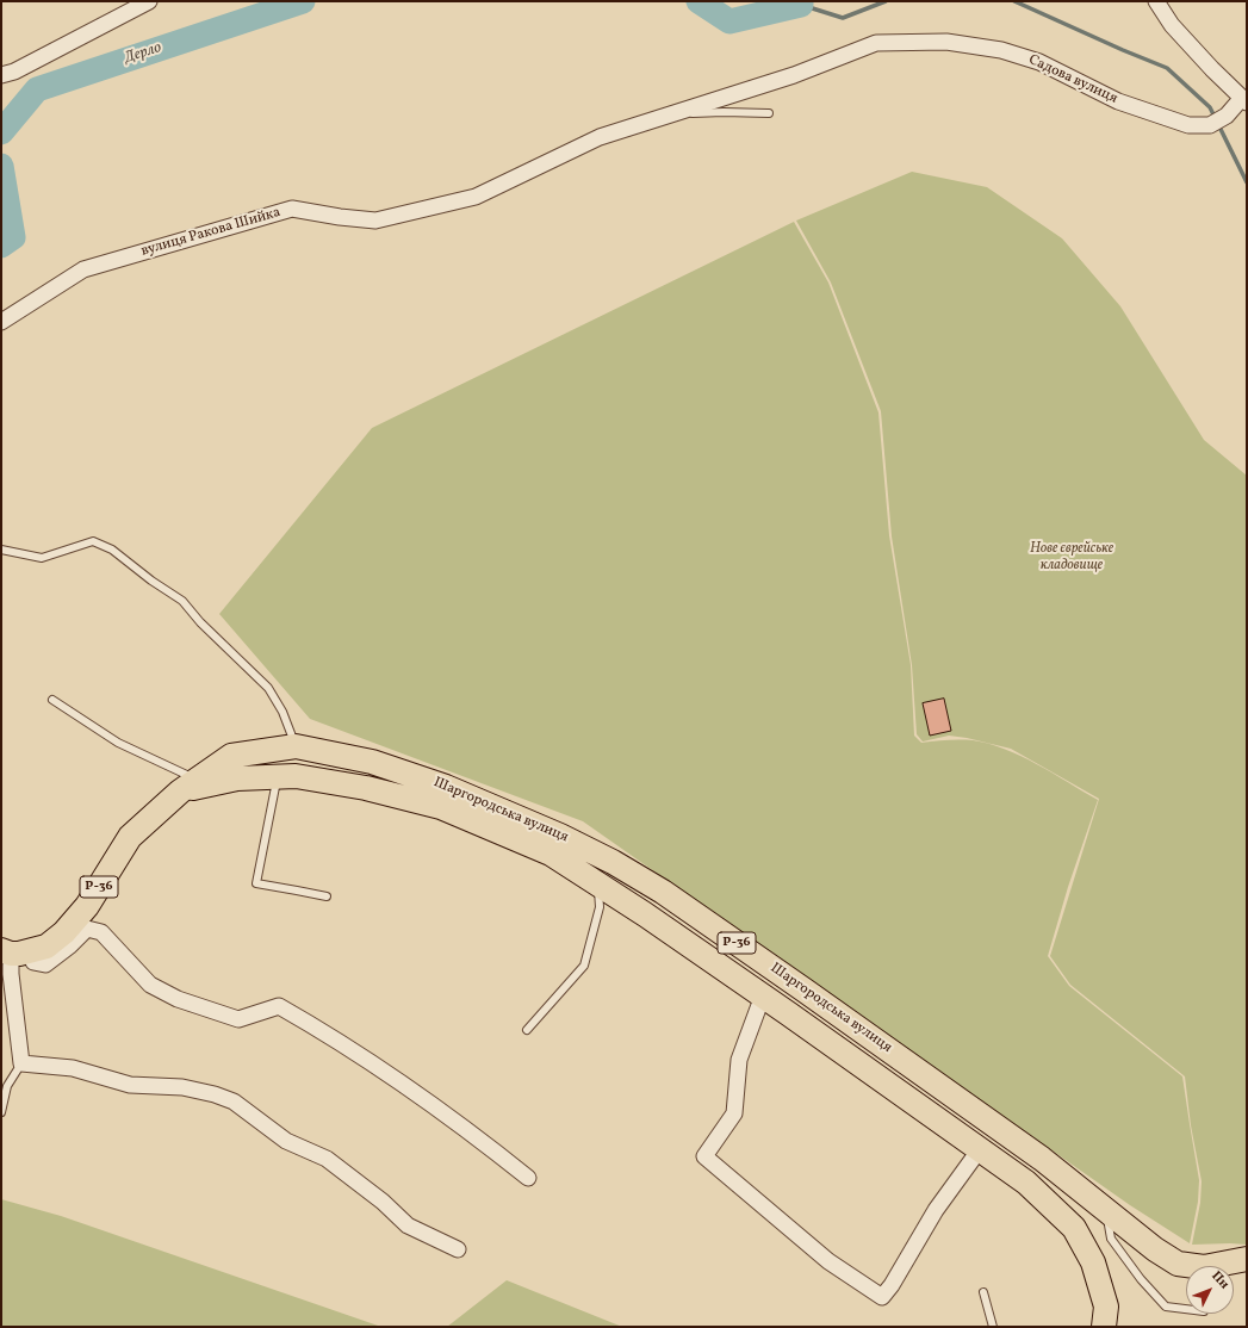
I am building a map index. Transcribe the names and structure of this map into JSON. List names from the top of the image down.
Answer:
{
  "streets": {
    "main road": ["Шаргородська вулиця", "Р-36"],
    "street": ["Садова вулиця", "вулиця Ракова Шийка"]
  },
  "crossings": [
    ["Садова вулиця", "вулиця Ракова Шийка"]
  ],
  "water": ["Дерло"],
  "parks": ["Нове єврейське кладовище"],
  "north": "top right"
}
